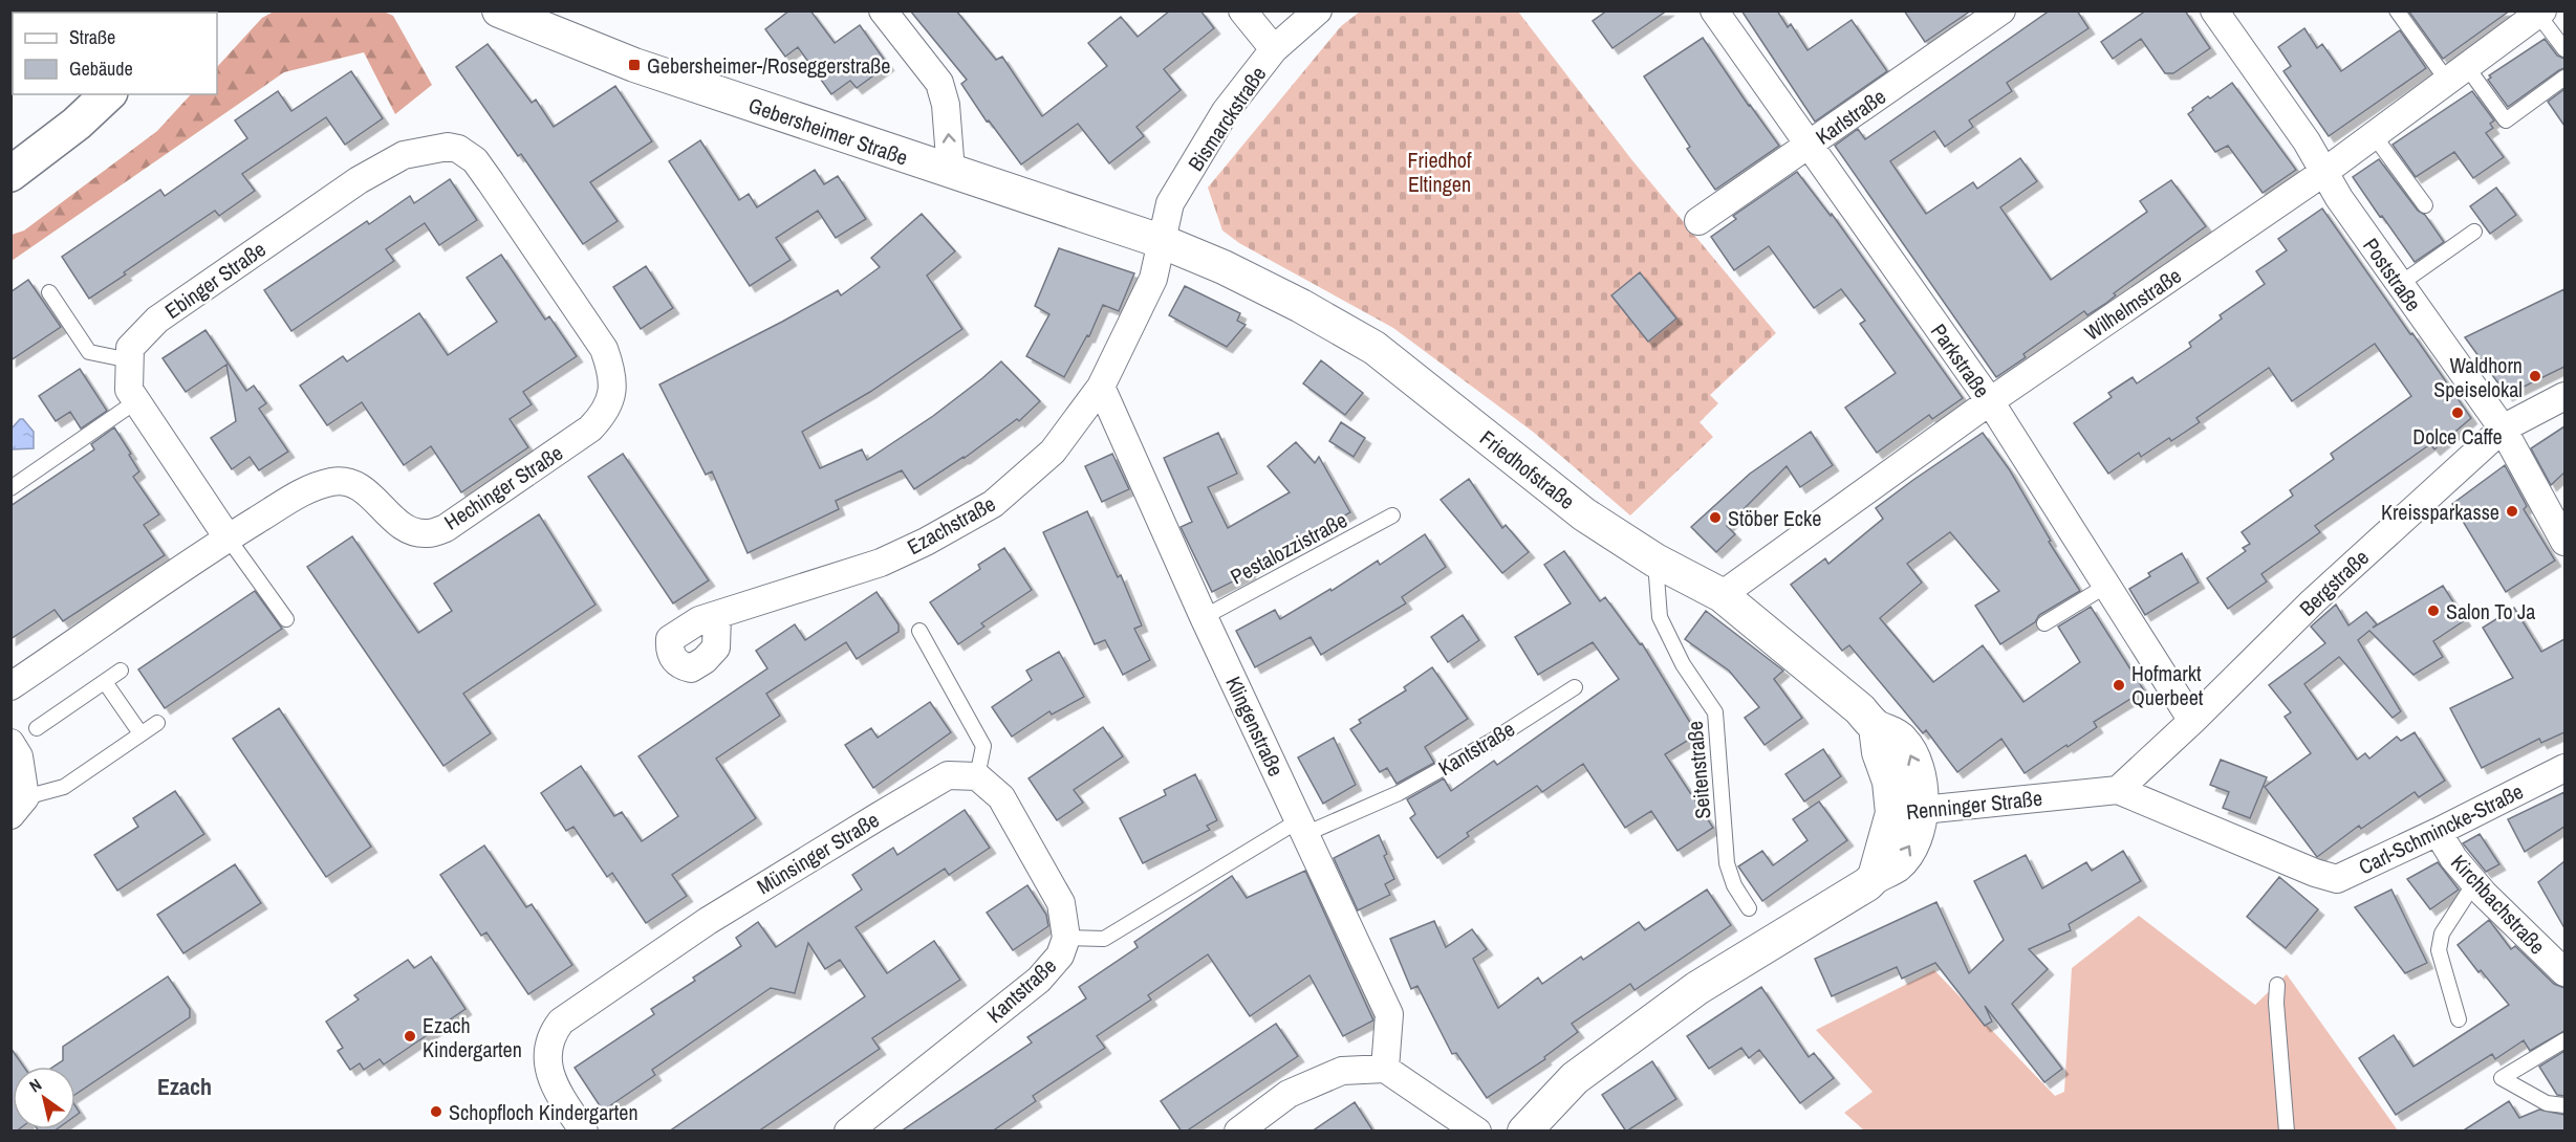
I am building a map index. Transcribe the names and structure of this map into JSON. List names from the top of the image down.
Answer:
{
  "streets": {
    "street": [
      "Karlstraße",
      "Bismarckstraße",
      "Gebersheimer Straße",
      "Poststraße",
      "Ebinger Straße",
      "Wilhelmstraße",
      "Parkstraße",
      "Friedhofstraße",
      "Hechinger Straße",
      "Ezachstraße",
      "Bergstraße",
      "Klingenstraße",
      "Kantstraße",
      "Renninger Straße",
      "Carl-Schmincke-Straße",
      "Münsinger Straße",
      "Kirchbachstraße"
    ],
    "lane": ["Pestalozzistraße", "Seitenstraße"]
  },
  "crossings": [
    ["Karlstraße", "Parkstraße"],
    ["Bismarckstraße", "Gebersheimer Straße"],
    ["Bismarckstraße", "Friedhofstraße"],
    ["Bismarckstraße", "Ezachstraße"],
    ["Gebersheimer Straße", "Friedhofstraße"],
    ["Gebersheimer Straße", "Ezachstraße"],
    ["Poststraße", "Wilhelmstraße"],
    ["Poststraße", "Bergstraße"],
    ["Ebinger Straße", "Hechinger Straße"],
    ["Wilhelmstraße", "Parkstraße"],
    ["Wilhelmstraße", "Friedhofstraße"],
    ["Parkstraße", "Bergstraße"],
    ["Friedhofstraße", "Ezachstraße"],
    ["Friedhofstraße", "Seitenstraße"],
    ["Friedhofstraße", "Renninger Straße"],
    ["Ezachstraße", "Klingenstraße"],
    ["Pestalozzistraße", "Klingenstraße"],
    ["Bergstraße", "Renninger Straße"],
    ["Klingenstraße", "Kantstraße"],
    ["Renninger Straße", "Carl-Schmincke-Straße"],
    ["Carl-Schmincke-Straße", "Kirchbachstraße"]
  ],
  "districts": ["Ezach"],
  "parks": ["Friedhof Eltingen"],
  "places": {
    "transit": ["Gebersheimer-/Roseggerstraße"],
    "other": [
      "Waldhorn Speiselokal",
      "Dolce Caffe",
      "Kreissparkasse",
      "Stöber Ecke",
      "Salon To Ja",
      "Hofmarkt Querbeet",
      "Ezach Kindergarten",
      "Schopfloch Kindergarten"
    ]
  },
  "legend": ["Straße", "Gebäude"],
  "north": "top left"
}
